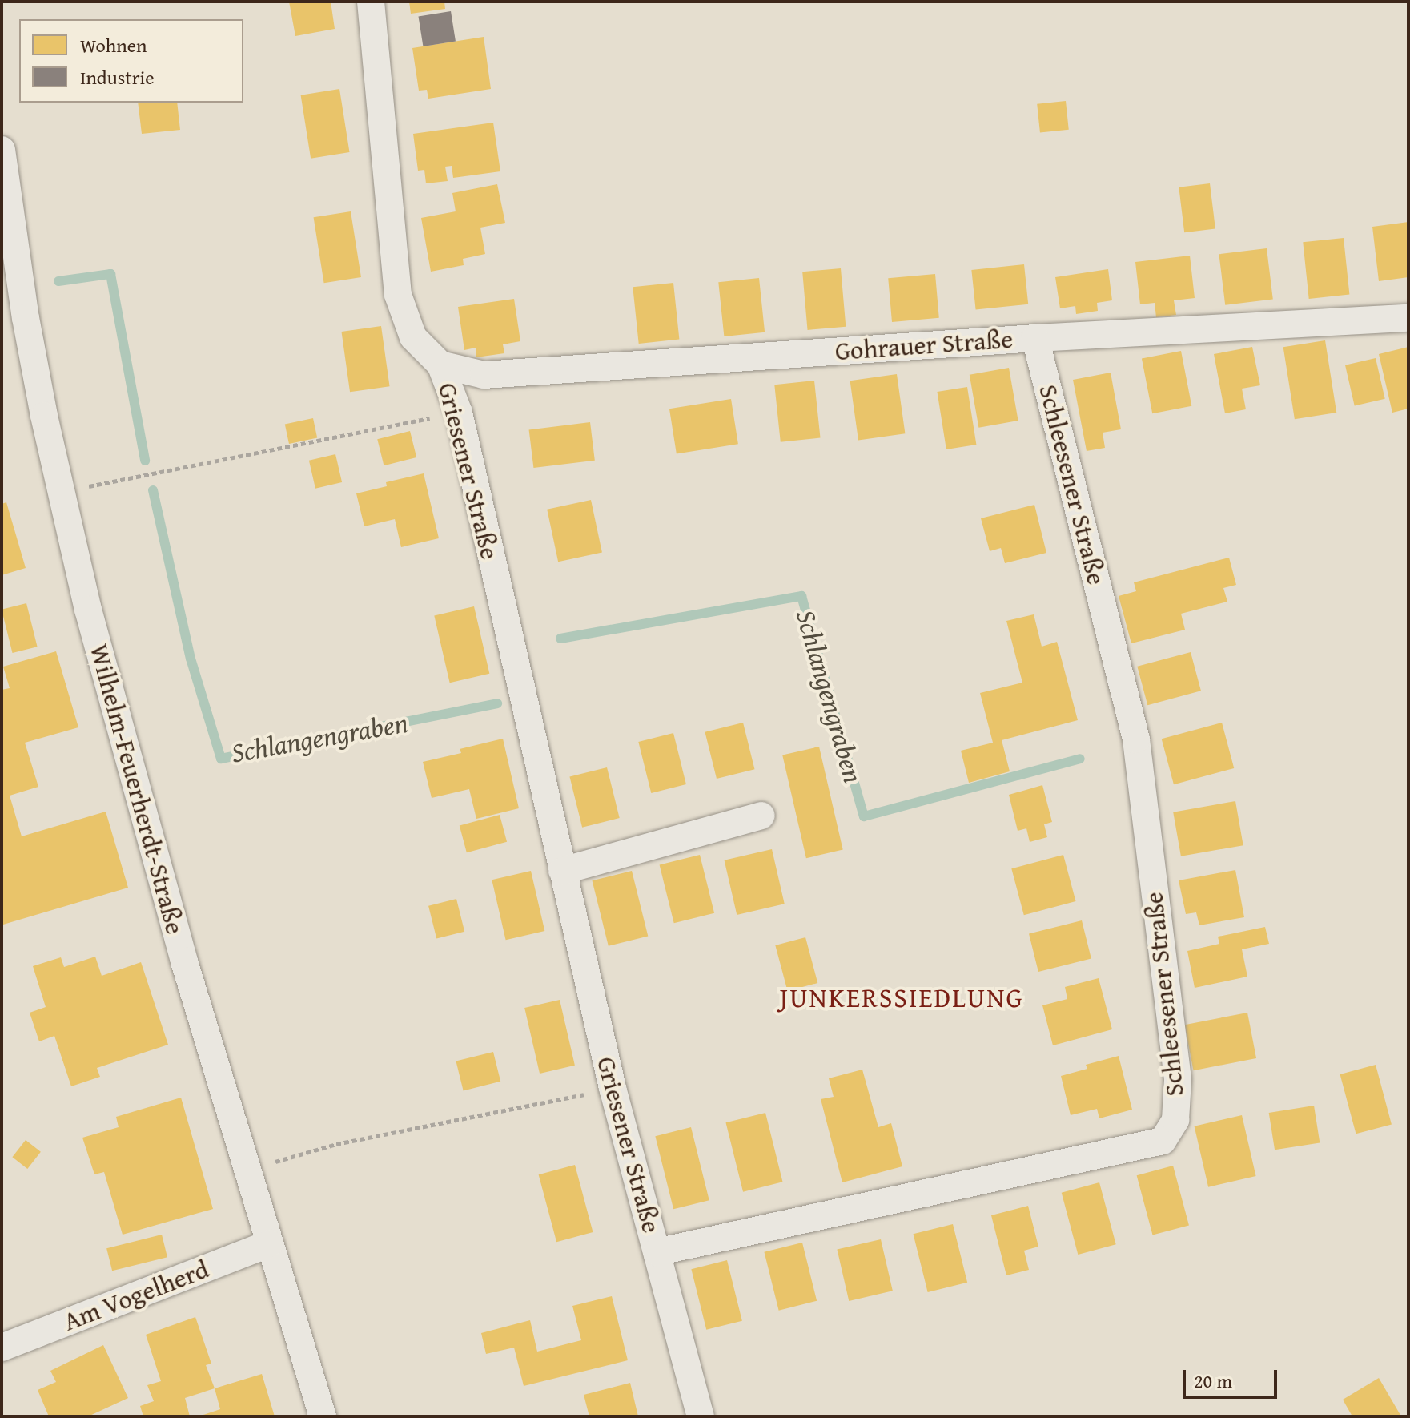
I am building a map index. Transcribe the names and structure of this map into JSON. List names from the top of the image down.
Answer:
{
  "streets": {
    "street": [
      "Gohrauer Straße",
      "Griesener Straße",
      "Schleesener Straße",
      "Wilhelm-Feuerherdt-Straße",
      "Am Vogelherd"
    ]
  },
  "crossings": [
    ["Gohrauer Straße", "Griesener Straße"],
    ["Gohrauer Straße", "Schleesener Straße"],
    ["Griesener Straße", "Schleesener Straße"],
    ["Wilhelm-Feuerherdt-Straße", "Am Vogelherd"]
  ],
  "districts": ["JUNKERSSIEDLUNG"],
  "water": ["Schlangengraben"],
  "legend": ["Wohnen", "Industrie"],
  "scale_bar": "20 m"
}
